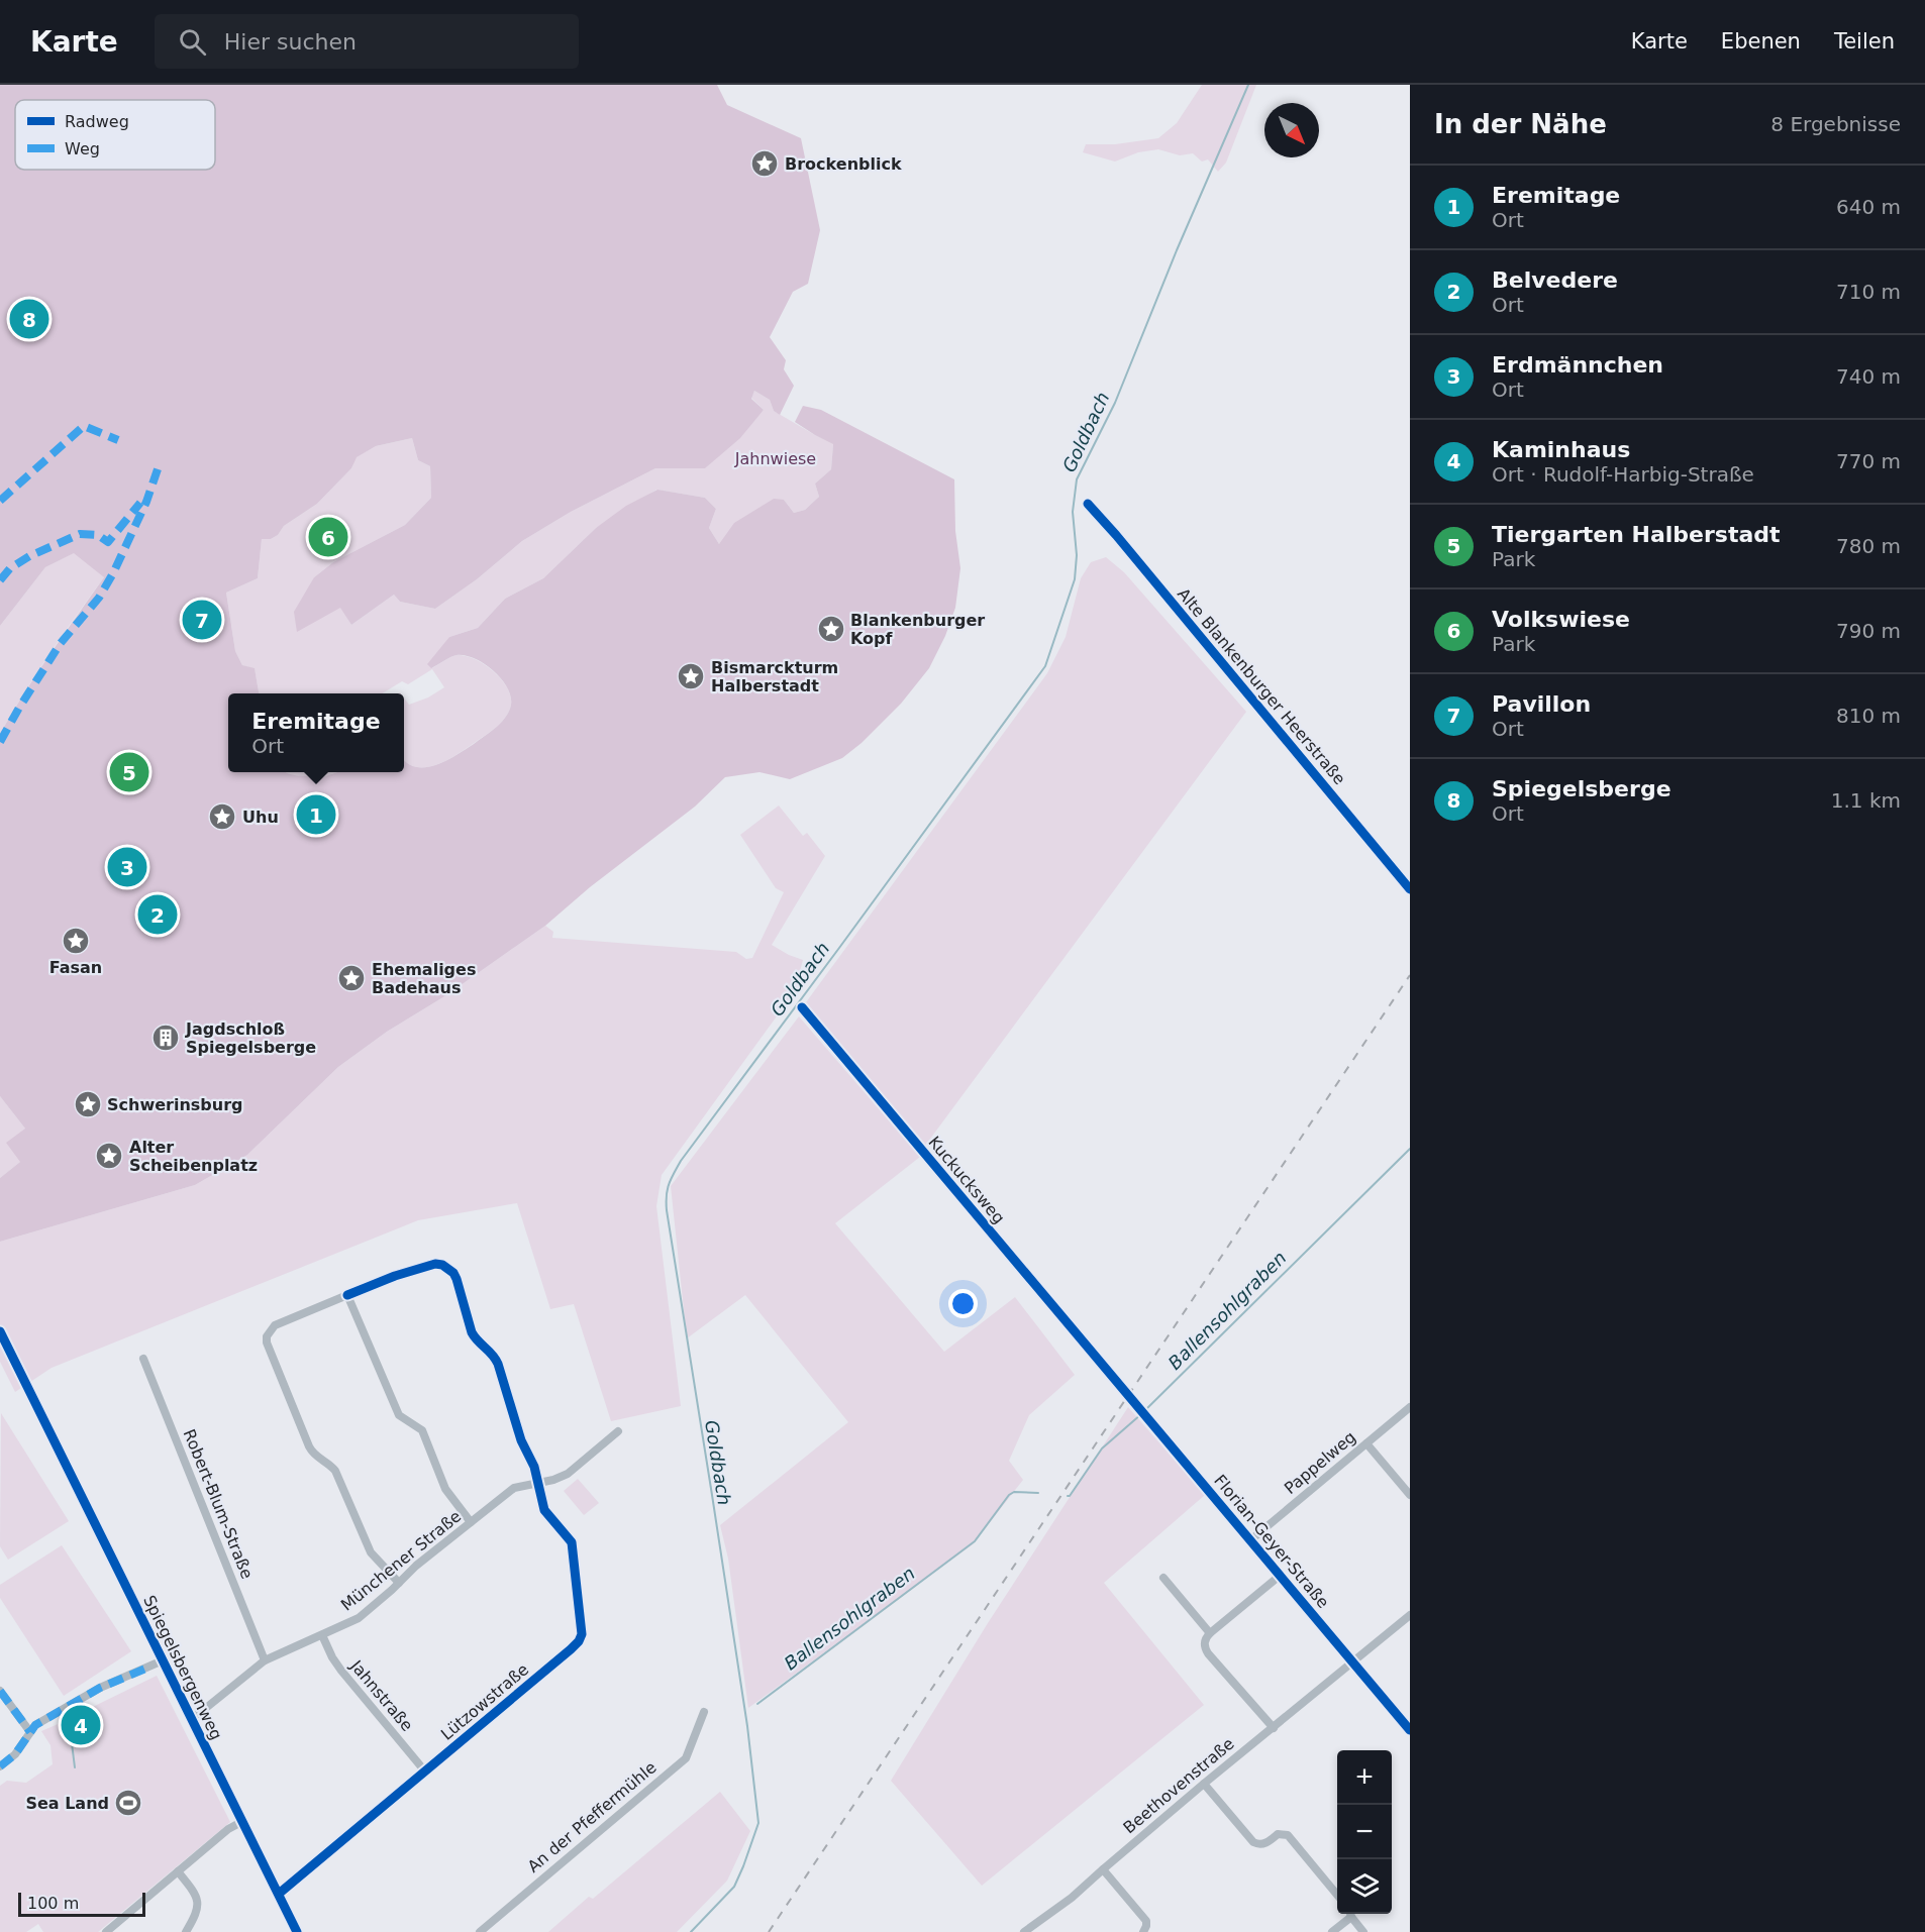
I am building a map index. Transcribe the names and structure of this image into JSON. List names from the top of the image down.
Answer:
{
  "streets": {
    "street": [
      "Alte Blankenburger Heerstraße",
      "Kuckucksweg",
      "Pappelweg",
      "Robert-Blum-Straße",
      "Florian-Geyer-Straße",
      "Münchener Straße",
      "Spiegelsbergenweg",
      "Jahnstraße",
      "Lützowstraße",
      "Beethovenstraße",
      "An der Pfeffermühle"
    ]
  },
  "crossings": [
    ["Kuckucksweg", "Florian-Geyer-Straße"],
    ["Pappelweg", "Florian-Geyer-Straße"],
    ["Robert-Blum-Straße", "Münchener Straße"],
    ["Florian-Geyer-Straße", "Beethovenstraße"],
    ["Münchener Straße", "Spiegelsbergenweg"],
    ["Münchener Straße", "Jahnstraße"],
    ["Münchener Straße", "Lützowstraße"],
    ["Spiegelsbergenweg", "Lützowstraße"],
    ["Jahnstraße", "Lützowstraße"]
  ],
  "water": ["Goldbach", "Ballensohlgraben"],
  "parks": ["Jahnwiese"],
  "places": {
    "place": [
      "Brockenblick",
      "Blankenburger Kopf",
      "Bismarckturm Halberstadt",
      "Uhu",
      "Fasan",
      "Ehemaliges Badehaus",
      "Schwerinsburg",
      "Alter Scheibenplatz"
    ],
    "building": ["Jagdschloß Spiegelsberge"],
    "sports": ["Sea Land"]
  },
  "legend": ["Radweg", "Weg"],
  "scale_bar": "100 m",
  "north": "bottom right",
  "page": {
    "header": "Karte",
    "search": "Hier suchen",
    "nav": ["Karte", "Ebenen", "Teilen"],
    "heading": ["In der Nähe", "8 Ergebnisse"],
    "list": [
      {
        "mark": "1",
        "name": "Eremitage",
        "note": "Ort",
        "value": "640 m"
      },
      {
        "mark": "2",
        "name": "Belvedere",
        "note": "Ort",
        "value": "710 m"
      },
      {
        "mark": "3",
        "name": "Erdmännchen",
        "note": "Ort",
        "value": "740 m"
      },
      {
        "mark": "4",
        "name": "Kaminhaus",
        "note": "Ort · Rudolf-Harbig-Straße",
        "value": "770 m"
      },
      {
        "mark": "5",
        "name": "Tiergarten Halberstadt",
        "note": "Park",
        "value": "780 m"
      },
      {
        "mark": "6",
        "name": "Volkswiese",
        "note": "Park",
        "value": "790 m"
      },
      {
        "mark": "7",
        "name": "Pavillon",
        "note": "Ort",
        "value": "810 m"
      },
      {
        "mark": "8",
        "name": "Spiegelsberge",
        "note": "Ort",
        "value": "1.1 km"
      }
    ],
    "pins": [
      "8",
      "6",
      "7",
      "5",
      "1",
      "3",
      "2",
      "4"
    ],
    "popup": ["Eremitage", "Ort"],
    "map_buttons": ["+", "−"],
    "scale": "100 m"
  }
}
